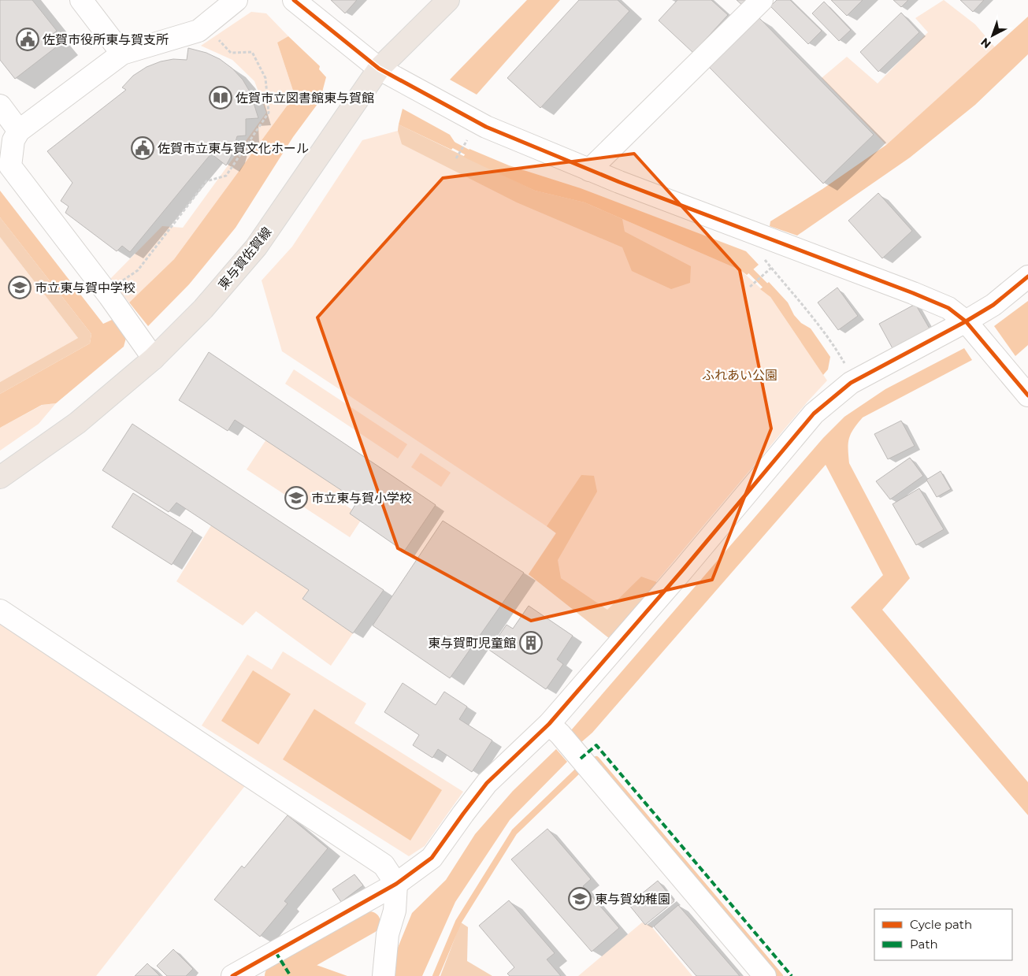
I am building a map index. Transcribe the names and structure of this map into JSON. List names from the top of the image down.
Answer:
{
  "streets": {
    "main road": ["東与賀佐賀線"]
  },
  "parks": ["ふれあい公園"],
  "places": {
    "public building": ["佐賀市役所東与賀支所", "佐賀市立東与賀文化ホール"],
    "library": ["佐賀市立図書館東与賀館"],
    "school or university": ["市立東与賀中学校", "市立東与賀小学校", "東与賀幼稚園"],
    "building": ["東与賀町児童館"]
  },
  "legend": ["Cycle path", "Path"],
  "north": "bottom left"
}
